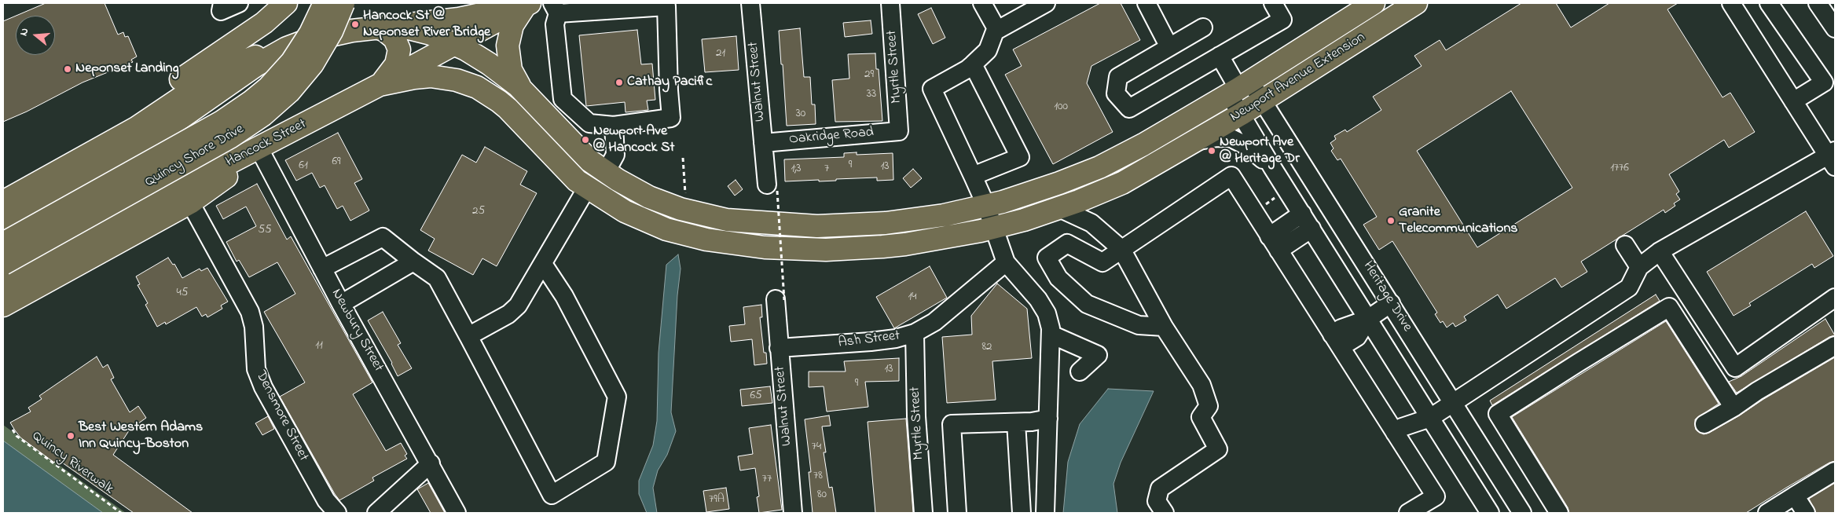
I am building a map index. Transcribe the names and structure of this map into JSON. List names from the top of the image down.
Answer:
{
  "streets": {
    "main road": ["Newport Avenue Extension", "Hancock Street", "Quincy Shore Drive"],
    "street": [
      "Myrtle Street",
      "Walnut Street",
      "Oakridge Road",
      "Heritage Drive",
      "Newbury Street",
      "Ash Street",
      "Densmore Street"
    ],
    "path": ["Quincy Riverwalk"]
  },
  "crossings": [
    ["Myrtle Street", "Oakridge Road"],
    ["Myrtle Street", "Ash Street"],
    ["Newport Avenue Extension", "Hancock Street"],
    ["Newport Avenue Extension", "Heritage Drive"],
    ["Walnut Street", "Oakridge Road"],
    ["Walnut Street", "Ash Street"],
    ["Hancock Street", "Newbury Street"]
  ],
  "places": [
    "Hancock St @ Neponset River Bridge",
    "Neponset Landing",
    "Cathay Pacific",
    "Newport Ave @ Hancock St",
    "Newport Ave @ Heritage Dr",
    "Granite Telecommunications",
    "Best Western Adams Inn Quincy-Boston"
  ],
  "house_numbers": [
    "21",
    "29",
    "33",
    "100",
    "30",
    "69",
    "9",
    "61",
    "13",
    "1776",
    "1;3",
    "7",
    "25",
    "55",
    "45",
    "14",
    "11",
    "82",
    "13",
    "9",
    "65",
    "74",
    "78",
    "77",
    "80",
    "79A"
  ],
  "north": "left"
}
